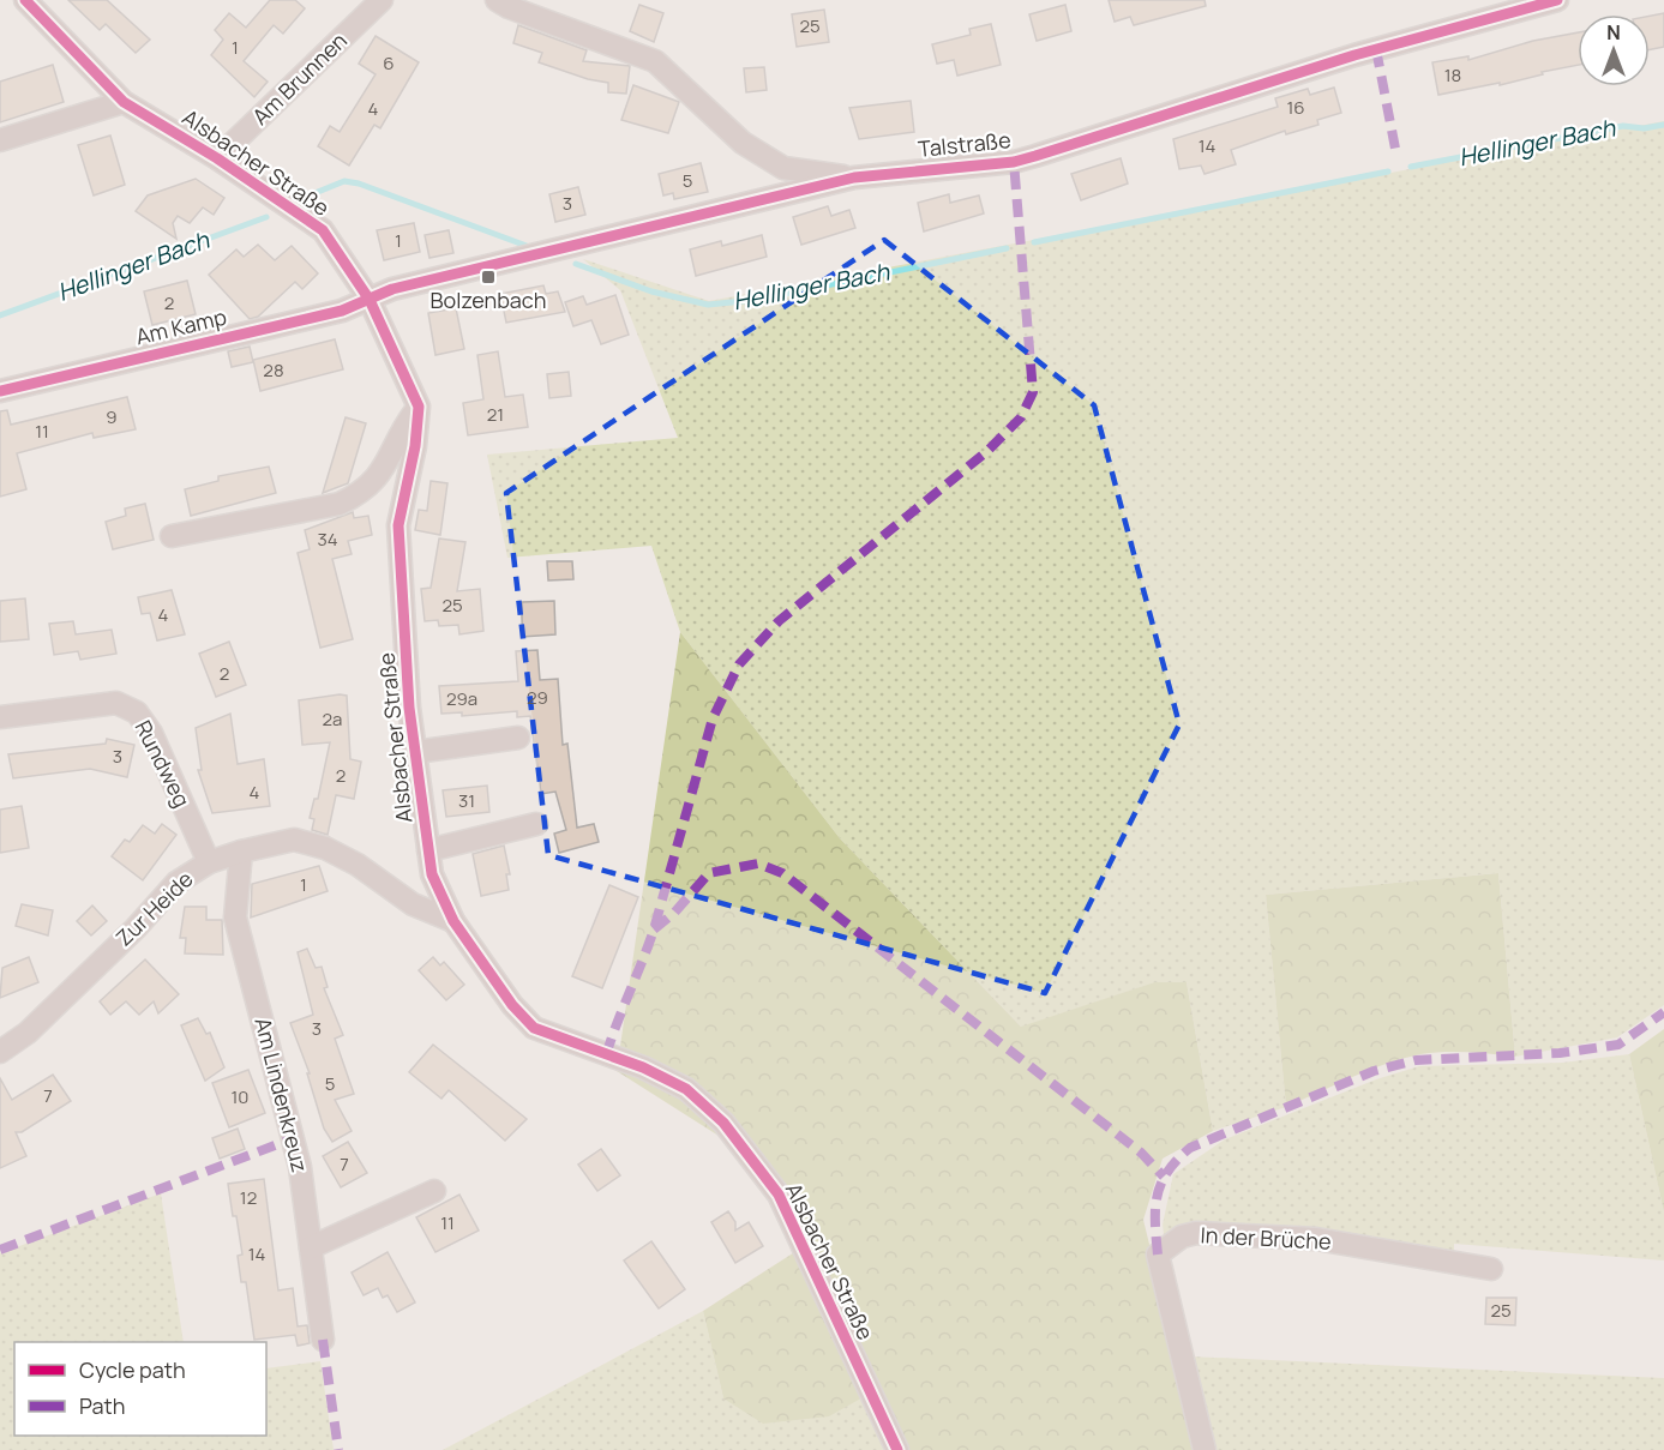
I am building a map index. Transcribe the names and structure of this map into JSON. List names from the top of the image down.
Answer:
{
  "streets": {
    "street": [
      "Am Brunnen",
      "Talstraße",
      "Alsbacher Straße",
      "Am Kamp",
      "Rundweg",
      "Zur Heide",
      "Am Lindenkreuz",
      "In der Brüche"
    ]
  },
  "crossings": [
    ["Am Brunnen", "Alsbacher Straße"],
    ["Talstraße", "Alsbacher Straße"],
    ["Talstraße", "Am Kamp"],
    ["Alsbacher Straße", "Am Kamp"],
    ["Alsbacher Straße", "Zur Heide"],
    ["Rundweg", "Zur Heide"],
    ["Zur Heide", "Am Lindenkreuz"]
  ],
  "water": ["Hellinger Bach"],
  "places": {
    "transit": ["Bolzenbach"]
  },
  "house_numbers": [
    "25",
    "1",
    "6",
    "18",
    "16",
    "4",
    "14",
    "5",
    "3",
    "1",
    "2",
    "28",
    "21",
    "9",
    "11",
    "34",
    "25",
    "4",
    "2",
    "29",
    "29a",
    "2a",
    "3",
    "2",
    "4",
    "31",
    "1",
    "3",
    "5",
    "7",
    "10",
    "7",
    "12",
    "11",
    "14",
    "25"
  ],
  "legend": ["Cycle path", "Path"],
  "north": "top"
}
